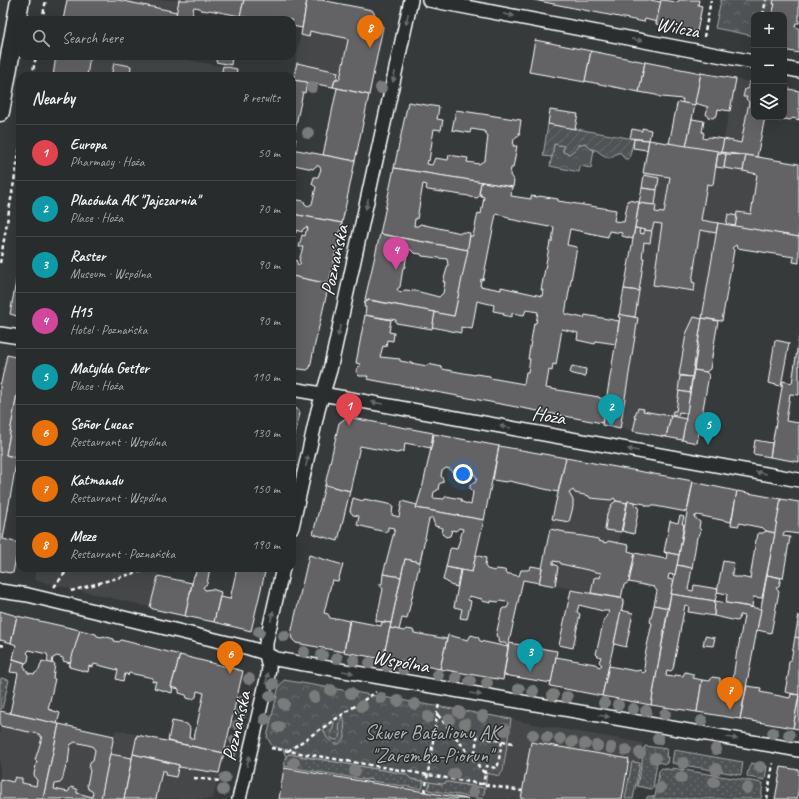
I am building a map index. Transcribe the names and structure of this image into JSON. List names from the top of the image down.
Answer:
{
  "streets": {
    "street": [
      "Wilcza",
      "Poznańska",
      "Hoża",
      "Wspólna"
    ]
  },
  "crossings": [
    ["Poznańska", "Hoża"],
    ["Poznańska", "Wspólna"]
  ],
  "one_way": ["Wilcza", "Hoża", "Wspólna"],
  "parks": ["Skwer Batalionu AK \"Zaremba-Piorun\""],
  "page": {
    "map_buttons": ["+", "−"],
    "pins": [
      "8",
      "4",
      "1",
      "2",
      "5",
      "3",
      "6",
      "7"
    ],
    "search": "Search here",
    "heading": ["Nearby", "8 results"],
    "list": [
      {
        "mark": "1",
        "name": "Europa",
        "note": "Pharmacy · Hoża",
        "value": "50 m"
      },
      {
        "mark": "2",
        "name": "Placówka AK \"Jajczarnia\"",
        "note": "Place · Hoża",
        "value": "70 m"
      },
      {
        "mark": "3",
        "name": "Raster",
        "note": "Museum · Wspólna",
        "value": "90 m"
      },
      {
        "mark": "4",
        "name": "H15",
        "note": "Hotel · Poznańska",
        "value": "90 m"
      },
      {
        "mark": "5",
        "name": "Matylda Getter",
        "note": "Place · Hoża",
        "value": "110 m"
      },
      {
        "mark": "6",
        "name": "Señor Lucas",
        "note": "Restaurant · Wspólna",
        "value": "130 m"
      },
      {
        "mark": "7",
        "name": "Katmandu",
        "note": "Restaurant · Wspólna",
        "value": "150 m"
      },
      {
        "mark": "8",
        "name": "Meze",
        "note": "Restaurant · Poznańska",
        "value": "190 m"
      }
    ]
  }
}
